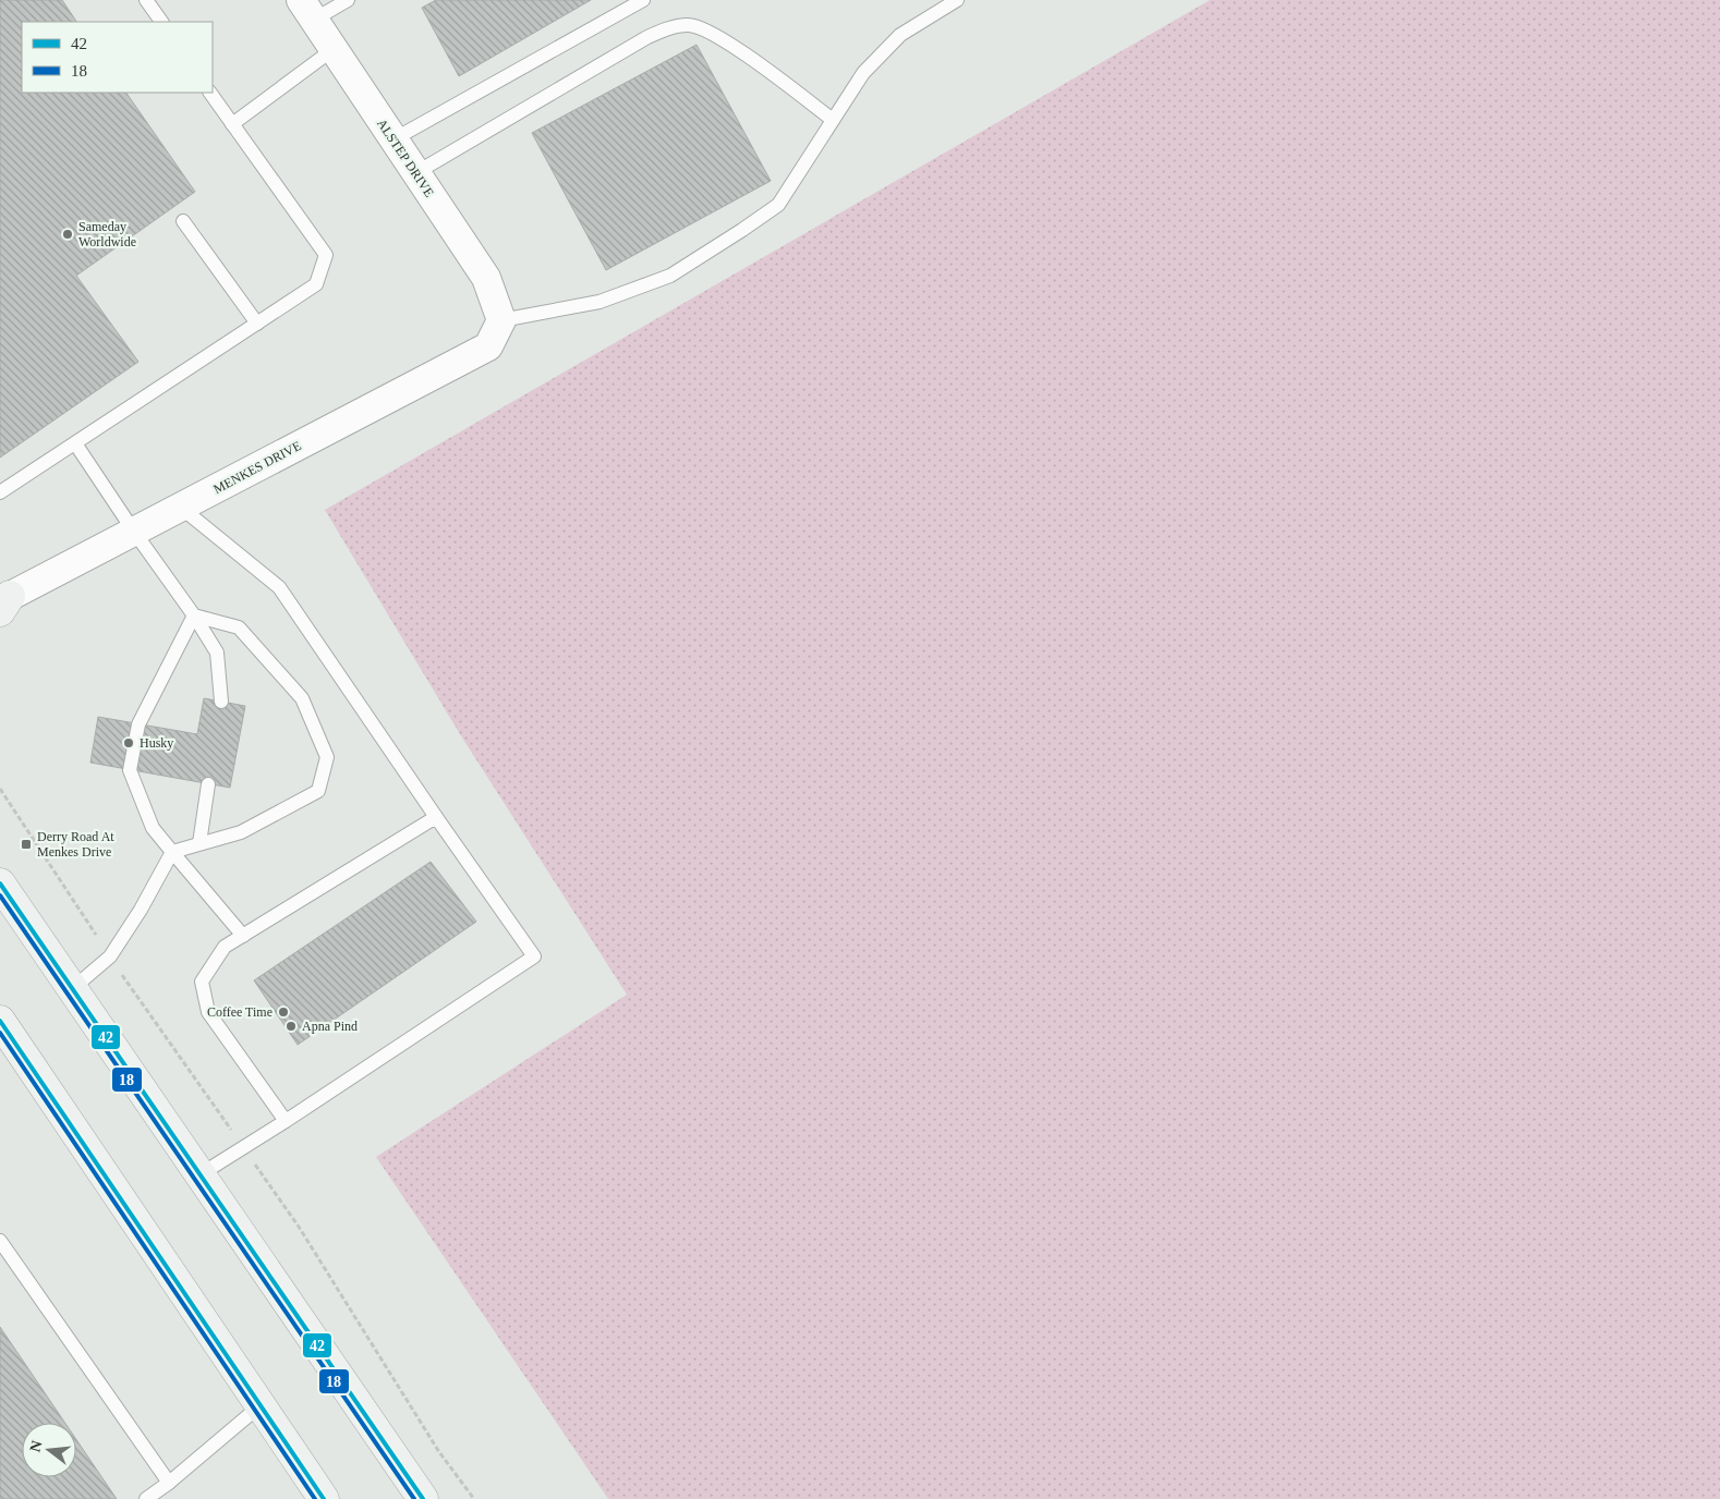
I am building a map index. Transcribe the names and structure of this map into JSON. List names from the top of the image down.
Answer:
{
  "streets": {
    "street": ["ALSTEP DRIVE", "MENKES DRIVE"]
  },
  "crossings": [
    ["ALSTEP DRIVE", "MENKES DRIVE"]
  ],
  "places": {
    "other": [
      "Sameday Worldwide",
      "Husky",
      "Coffee Time",
      "Apna Pind"
    ],
    "transit": ["Derry Road At Menkes Drive"]
  },
  "lines": ["transit line 42", "transit line 18"],
  "legend": ["42", "18"],
  "north": "left"
}
